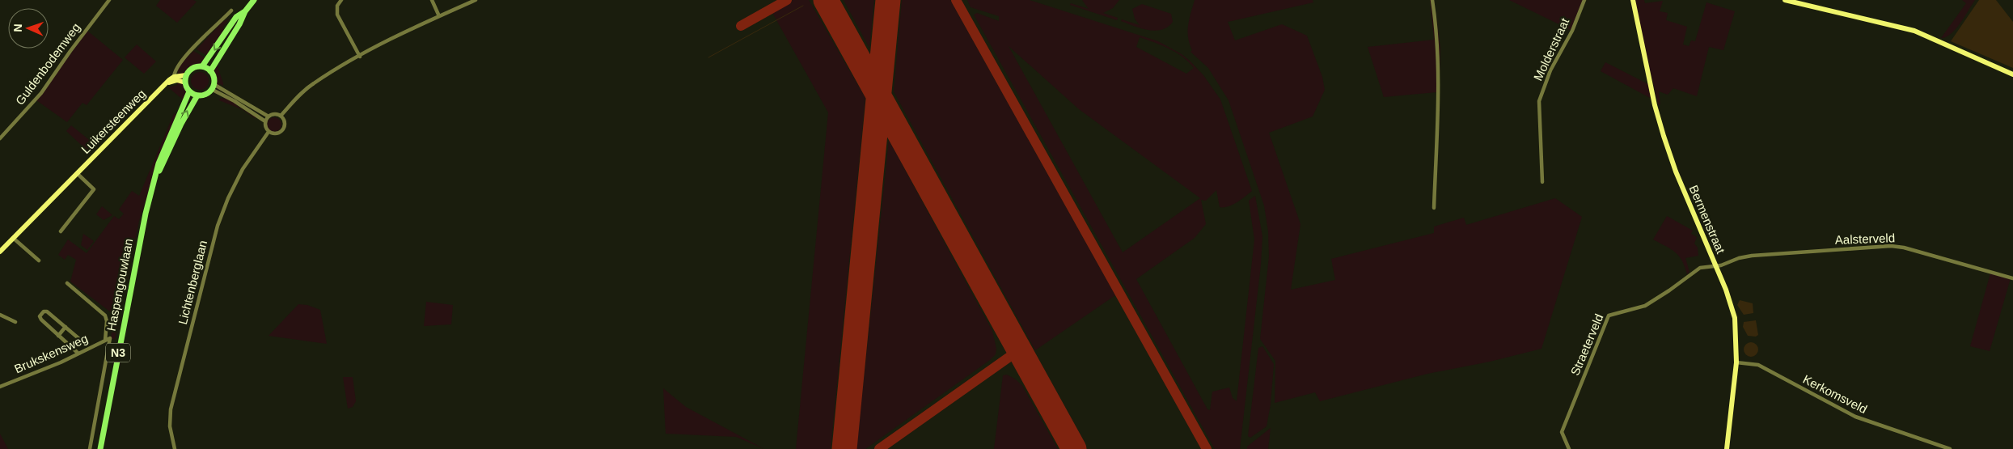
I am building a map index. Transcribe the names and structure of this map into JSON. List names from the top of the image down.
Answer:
{
  "streets": {
    "main road": [
      "Luikersteenweg",
      "Bermenstraat",
      "Haspengouwlaan",
      "N3"
    ],
    "street": [
      "Molderstraat",
      "Guldenbodemweg",
      "Aalsterveld",
      "Lichtenberglaan",
      "Straeterveld",
      "Brukskensweg",
      "Kerkomsveld"
    ]
  },
  "crossings": [
    ["Bermenstraat", "Aalsterveld"],
    ["Bermenstraat", "Straeterveld"],
    ["Bermenstraat", "Kerkomsveld"],
    ["Aalsterveld", "Straeterveld"]
  ],
  "north": "left"
}
